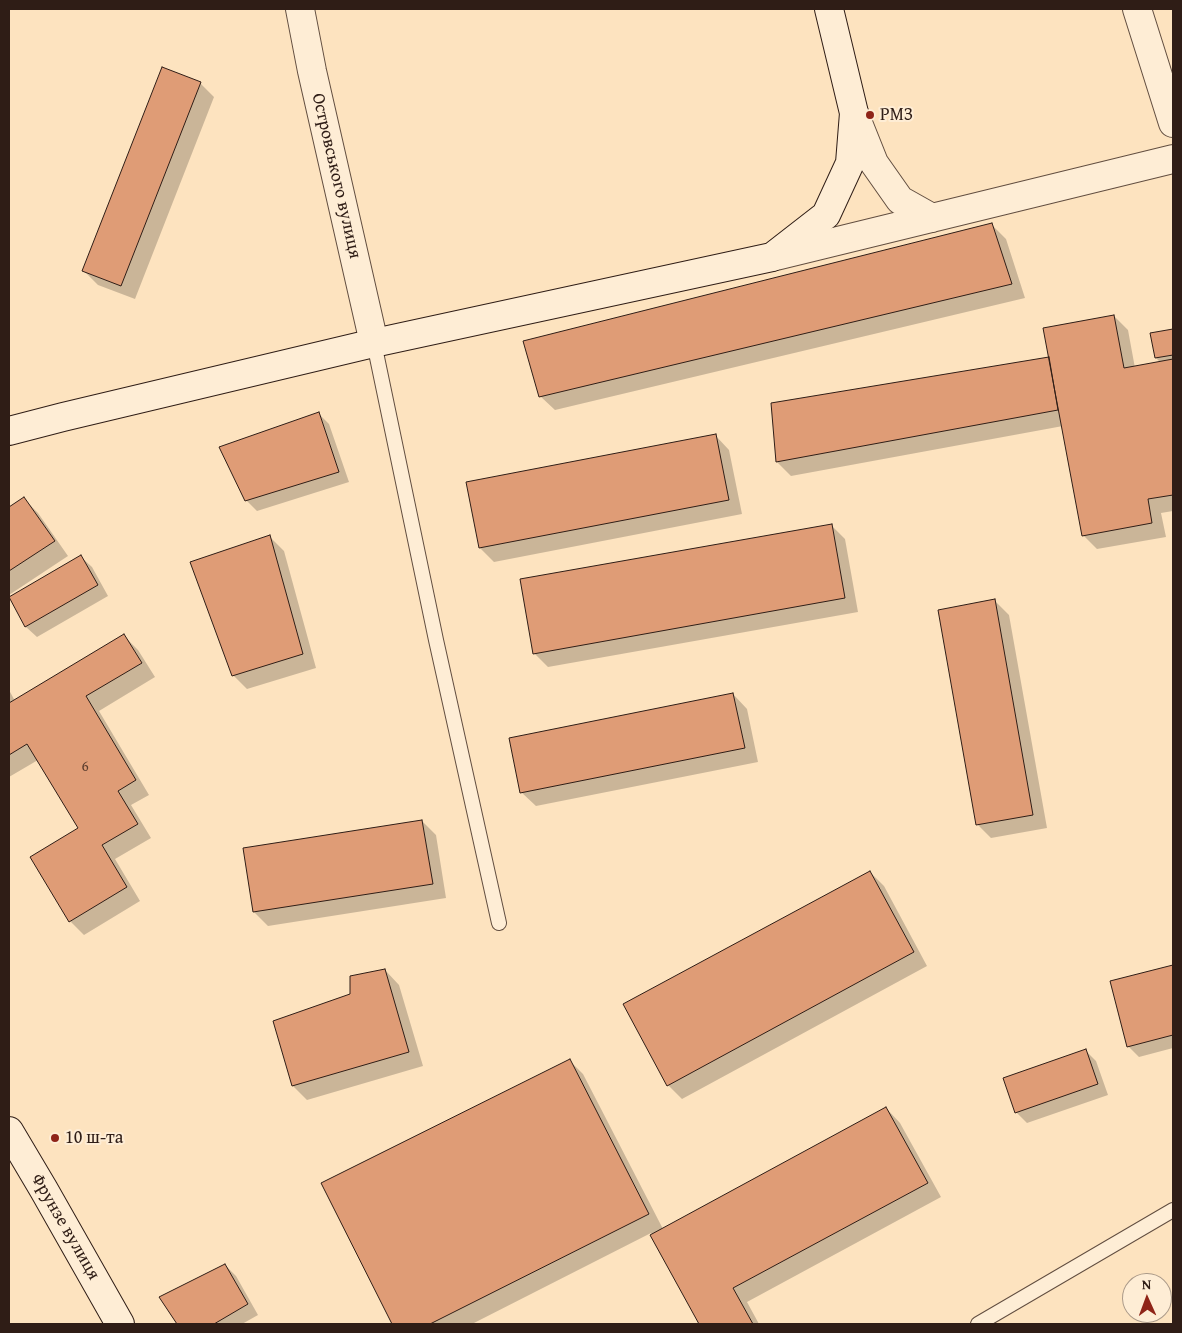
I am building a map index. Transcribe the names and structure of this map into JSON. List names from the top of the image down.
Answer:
{
  "streets": {
    "main road": ["Островського вулиця", "Фрунзе вулиця"]
  },
  "places": ["РМЗ", "10 ш-та"],
  "house_numbers": ["6"],
  "north": "top"
}
